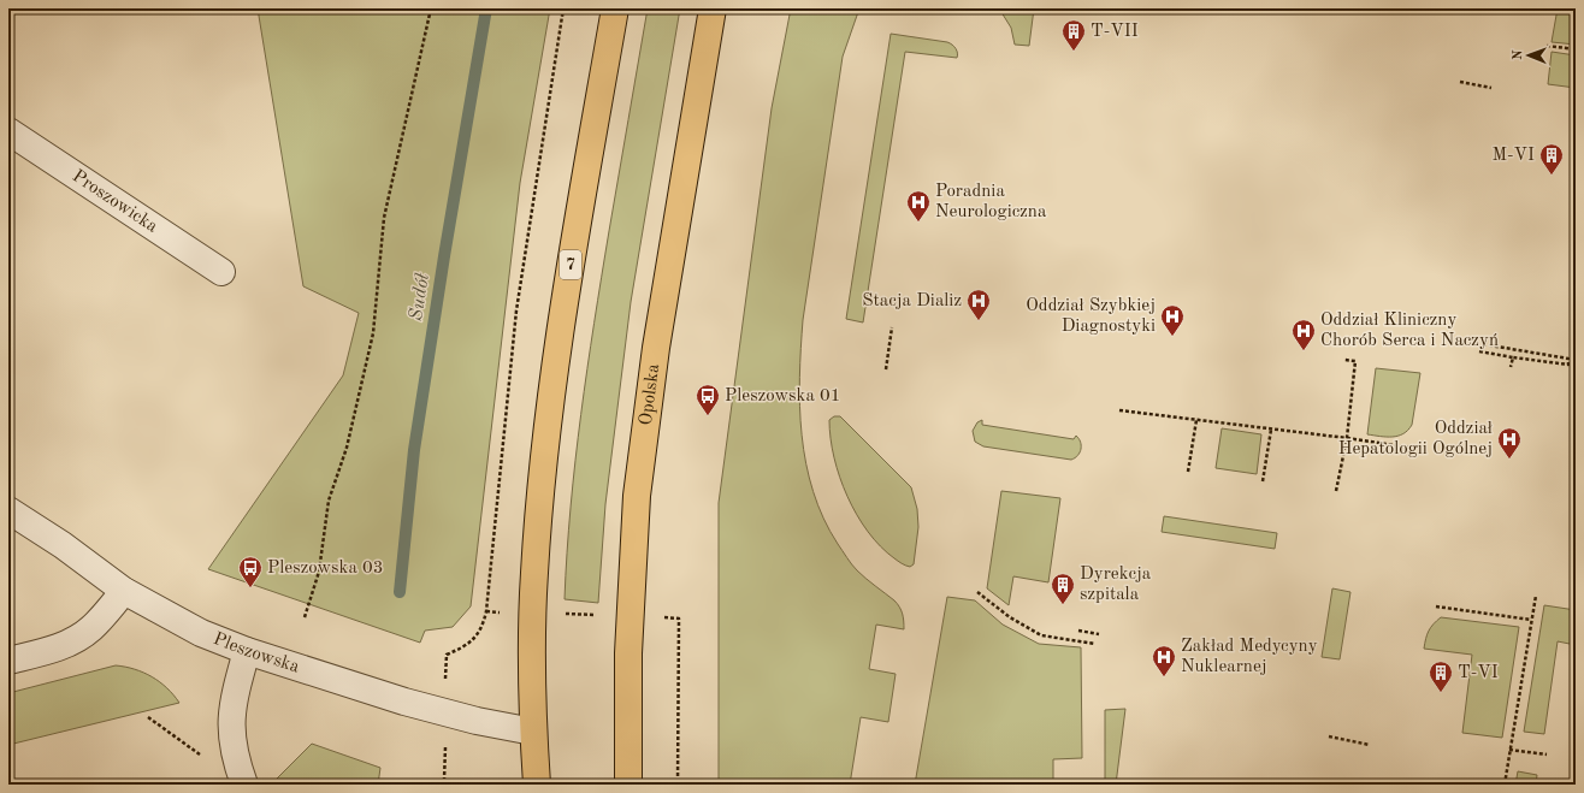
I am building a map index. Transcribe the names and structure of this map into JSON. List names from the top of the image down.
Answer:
{
  "streets": {
    "main road": ["7", "Opolska"],
    "street": ["Proszowicka", "Pleszowska"]
  },
  "crossings": [
    ["7", "Pleszowska"]
  ],
  "water": ["Sudół"],
  "places": {
    "building": [
      "T-VII",
      "M-VI",
      "Dyrekcja szpitala",
      "T-VI"
    ],
    "hospital": [
      "Poradnia Neurologiczna",
      "Stacja Dializ",
      "Oddział Szybkiej Diagnostyki",
      "Oddział Kliniczny Chorób Serca i Naczyń",
      "Oddział Hepatologii Ogólnej",
      "Zakład Medycyny Nuklearnej"
    ],
    "bus stop": ["Pleszowska 01", "Pleszowska 03"]
  },
  "north": "left"
}
